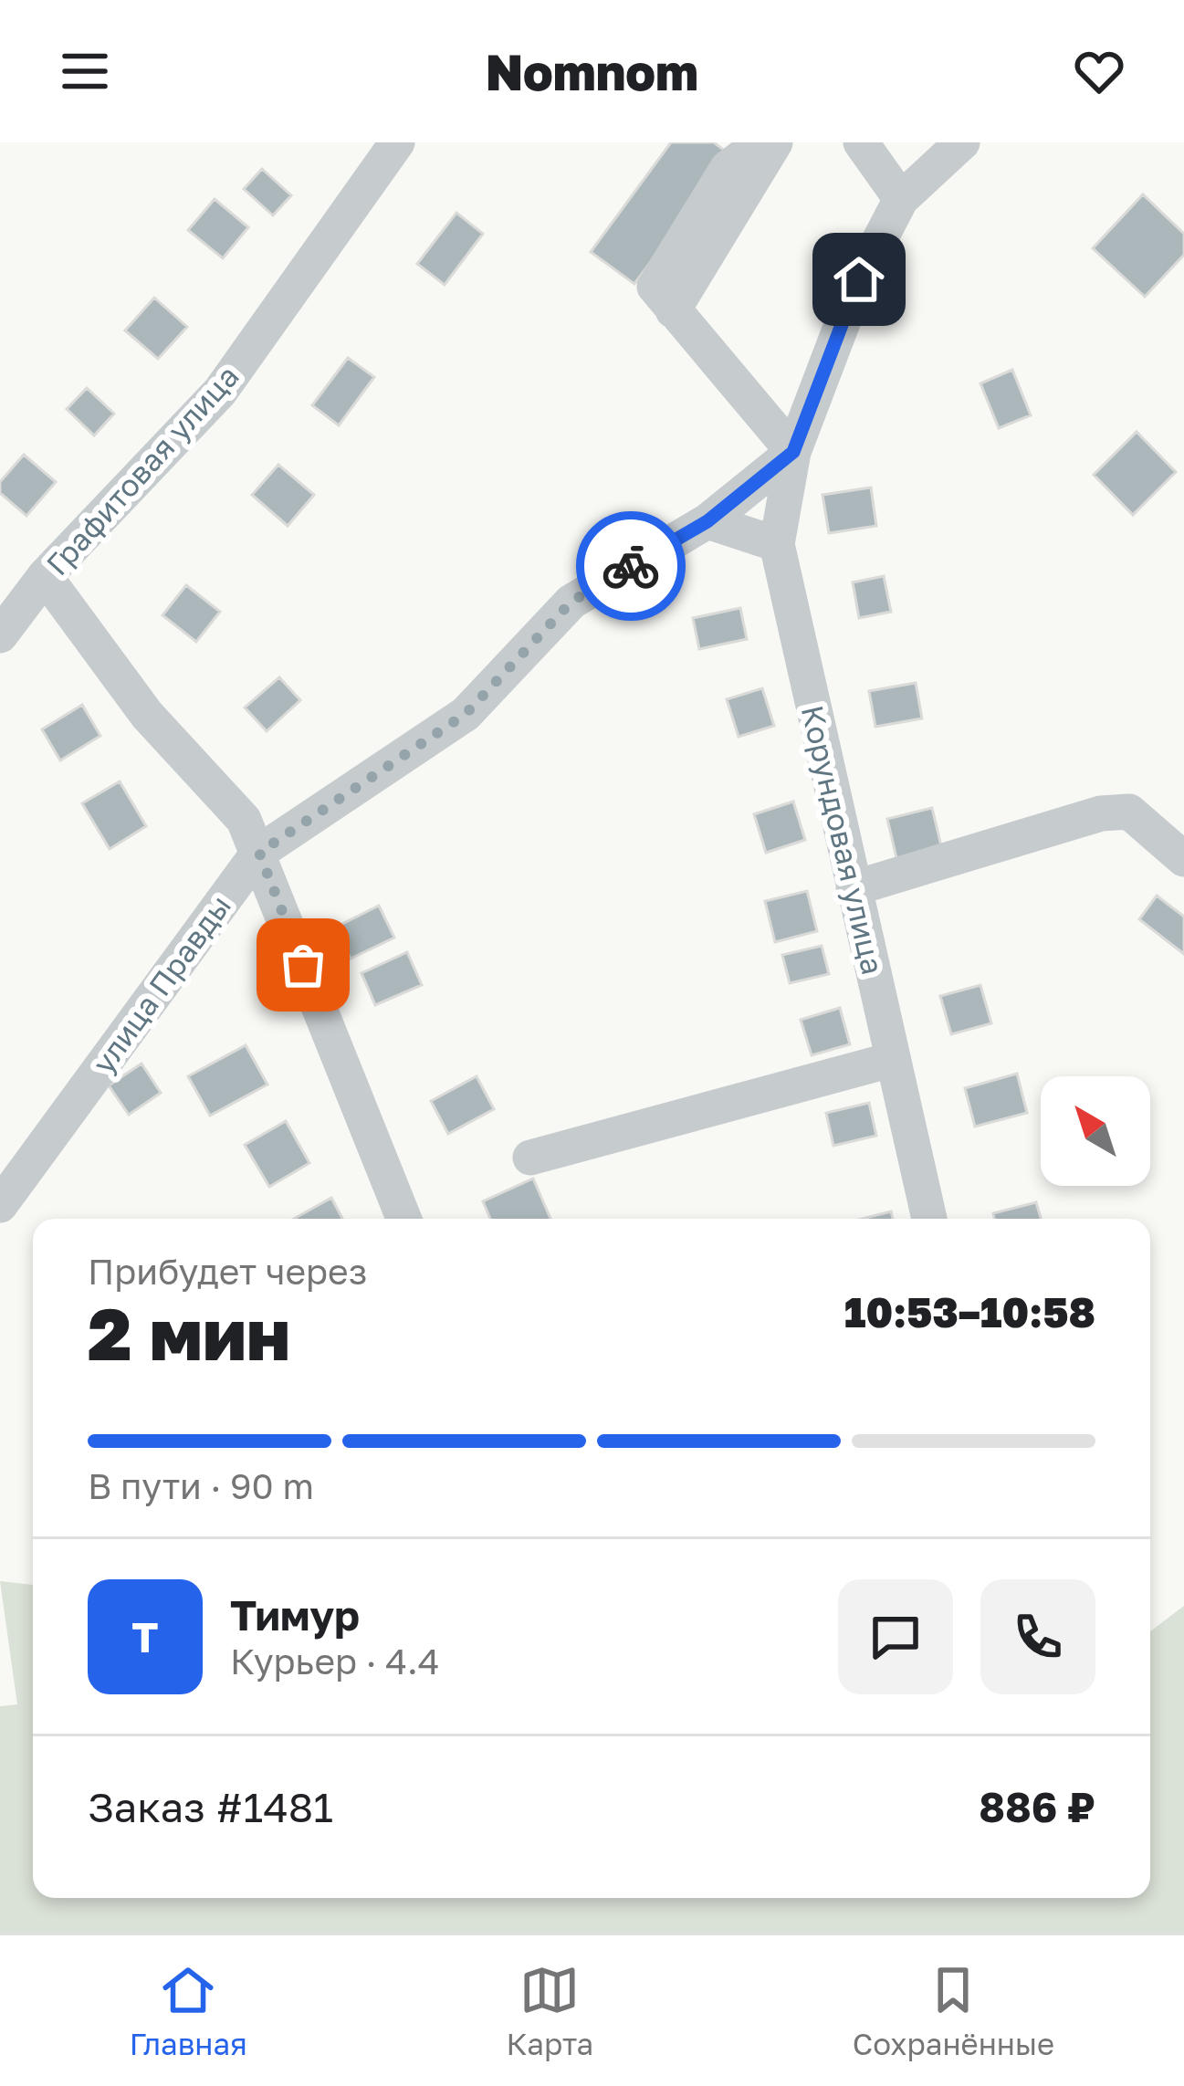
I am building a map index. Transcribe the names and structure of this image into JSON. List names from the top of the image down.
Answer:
{
  "streets": {
    "street": ["Графитовая улица", "Корундовая улица", "улица Правды"]
  },
  "crossings": [
    ["Корундовая улица", "улица Правды"]
  ],
  "north": "top left",
  "page": {
    "header": "Nomnom",
    "heading": ["2 мин", "Прибудет через", "10:53–10:58"],
    "panel": [
      "Тимур",
      "Курьер · 4.4",
      "Заказ #1481",
      "886 ₽"
    ],
    "bar": "В пути · 90 m",
    "round": "Т",
    "tabs": ["Главная", "Карта", "Сохранённые"]
  }
}
